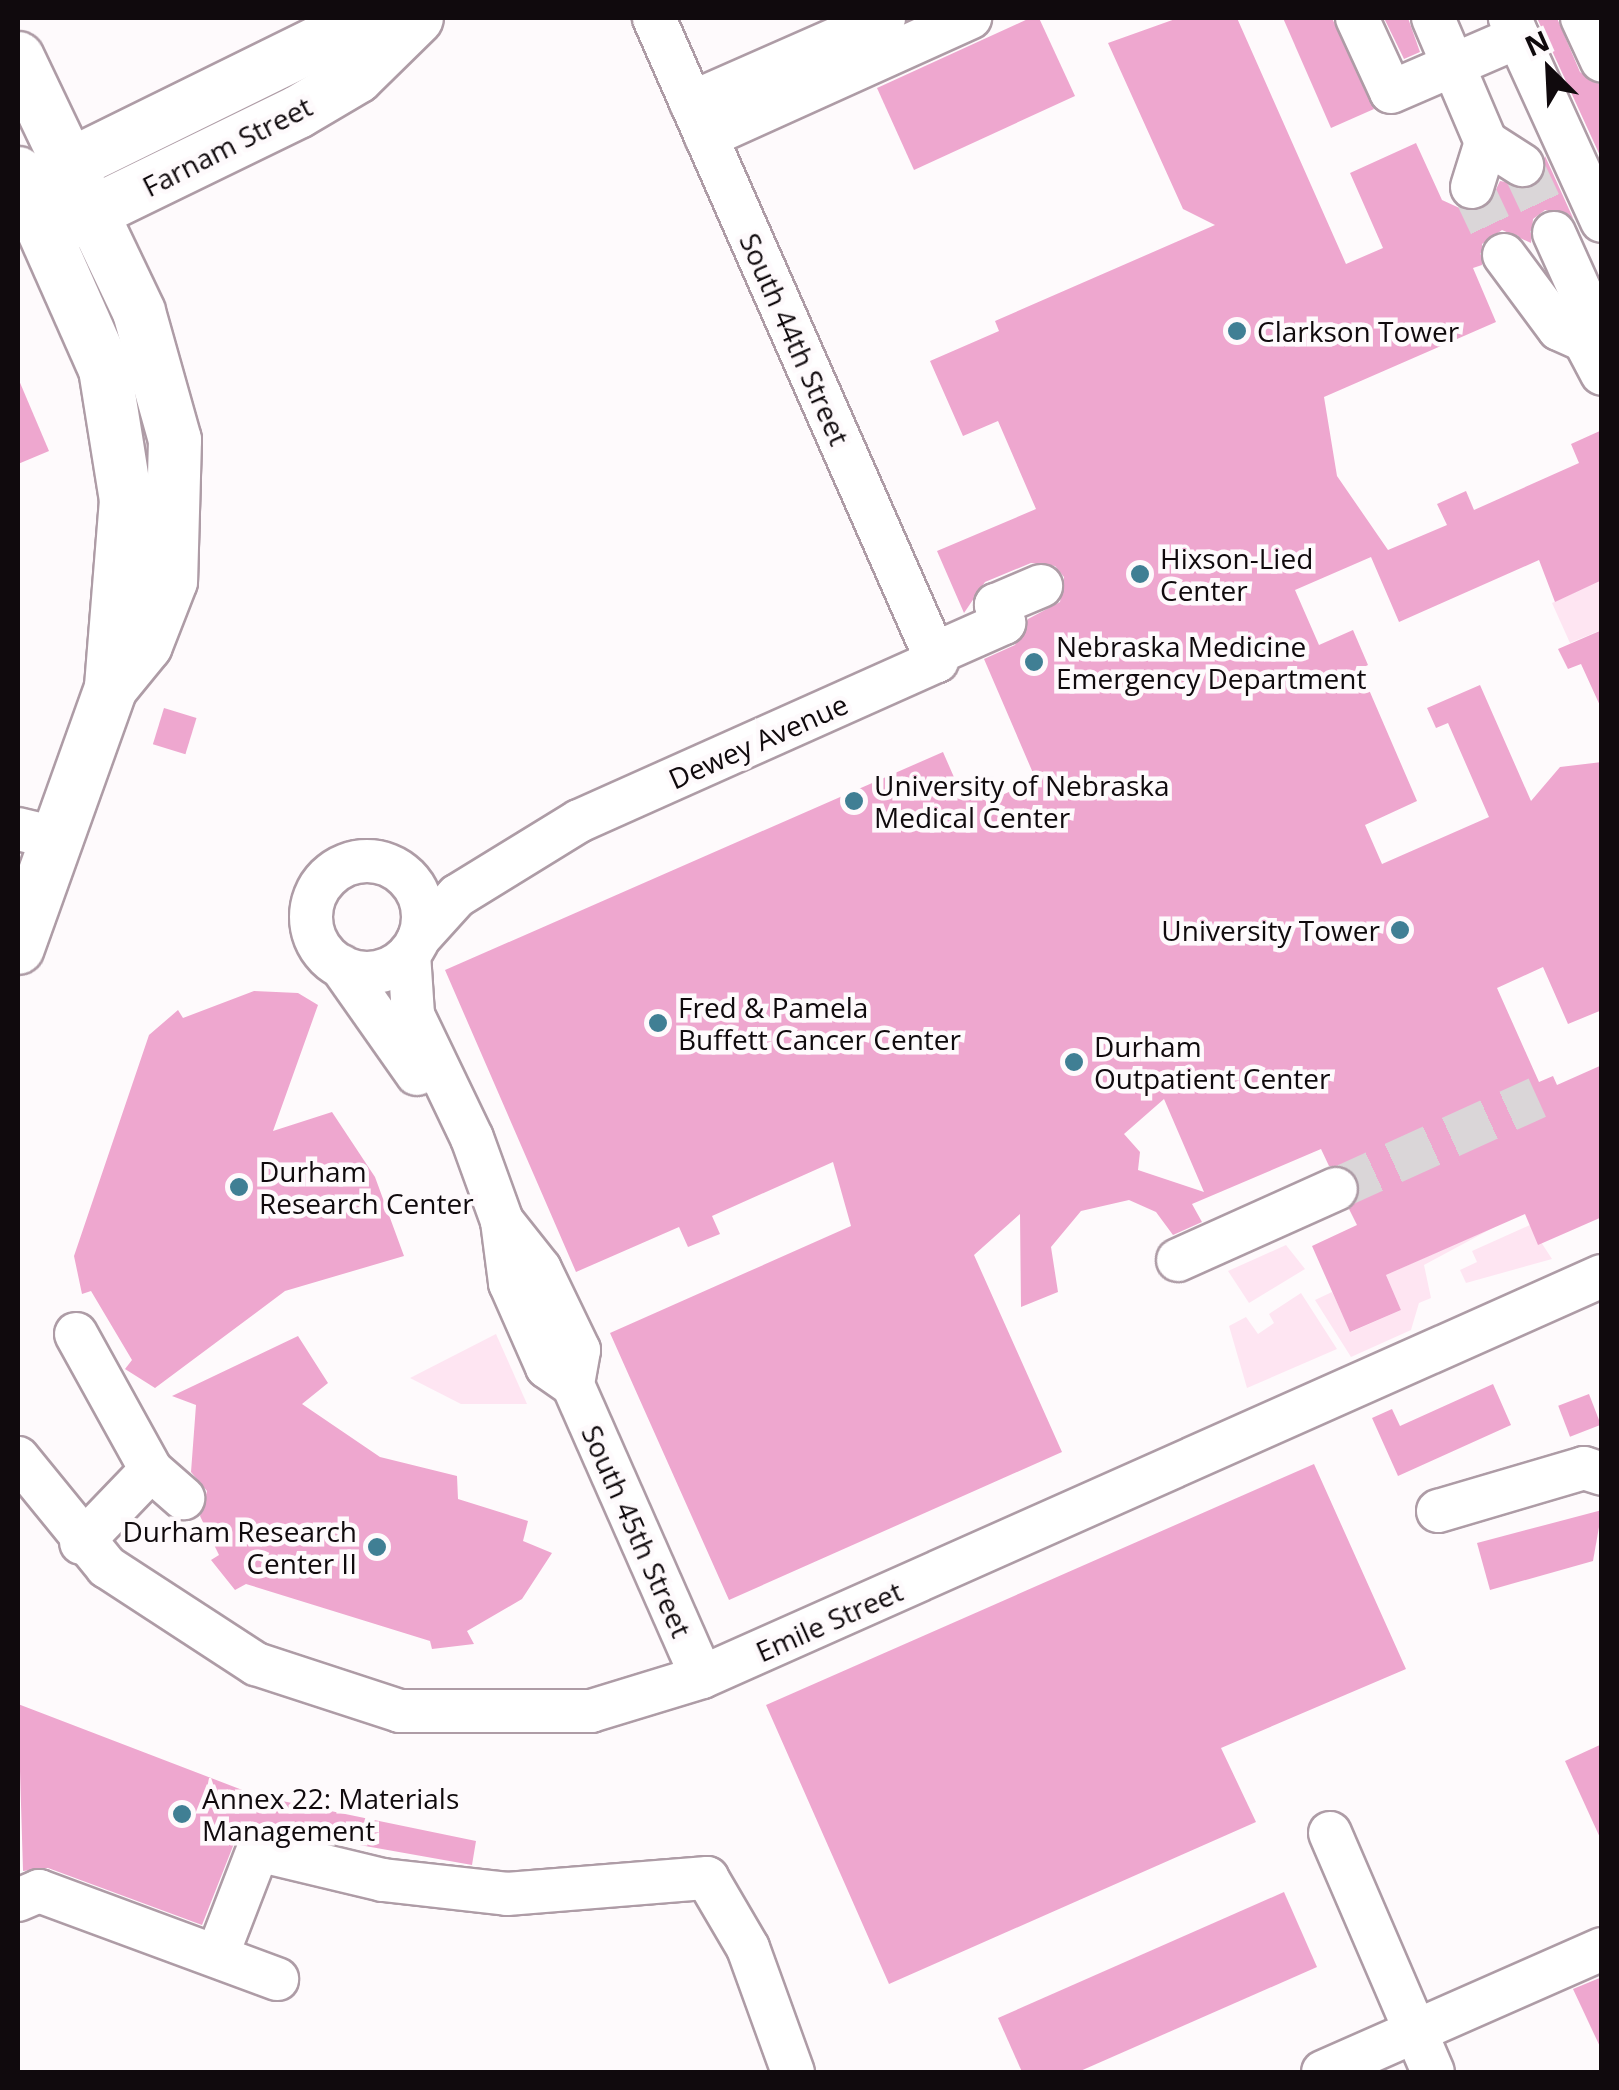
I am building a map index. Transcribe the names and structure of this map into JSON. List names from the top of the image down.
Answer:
{
  "streets": {
    "main road": ["Farnam Street"],
    "street": [
      "South 44th Street",
      "Dewey Avenue",
      "South 45th Street",
      "Emile Street"
    ]
  },
  "crossings": [
    ["South 44th Street", "Dewey Avenue"],
    ["Dewey Avenue", "South 45th Street"],
    ["South 45th Street", "Emile Street"]
  ],
  "places": [
    "Clarkson Tower",
    "Hixson-Lied Center",
    "Nebraska Medicine Emergency Department",
    "University of Nebraska Medical Center",
    "University Tower",
    "Fred & Pamela Buffett Cancer Center",
    "Durham Outpatient Center",
    "Durham Research Center",
    "Durham Research Center II",
    "Annex 22: Materials Management"
  ],
  "north": "top left"
}
